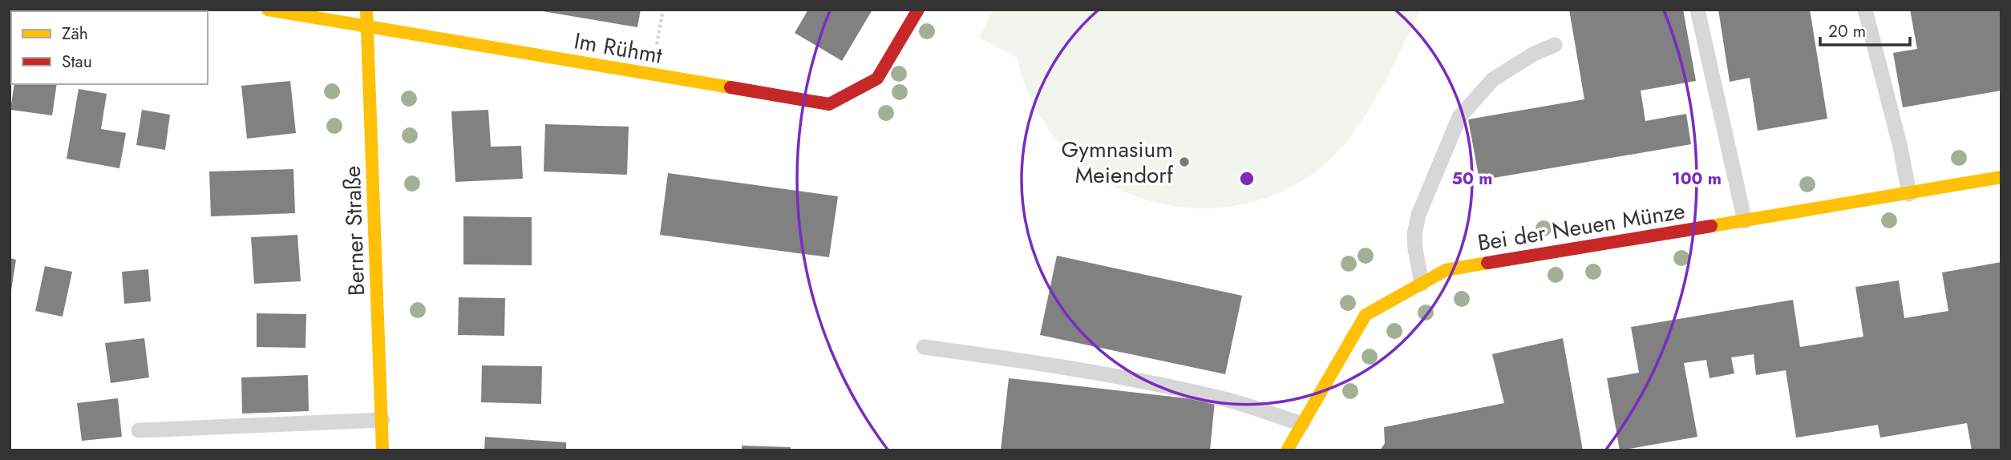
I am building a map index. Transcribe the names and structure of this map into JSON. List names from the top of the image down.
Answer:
{
  "streets": {
    "street": ["Im Rühmt", "Bei der Neuen Münze", "Berner Straße"]
  },
  "crossings": [
    ["Im Rühmt", "Berner Straße"]
  ],
  "places": ["Gymnasium Meiendorf"],
  "legend": ["Zäh", "Stau"],
  "scale_bar": "20 m",
  "rings": ["50 m", "100 m"]
}
